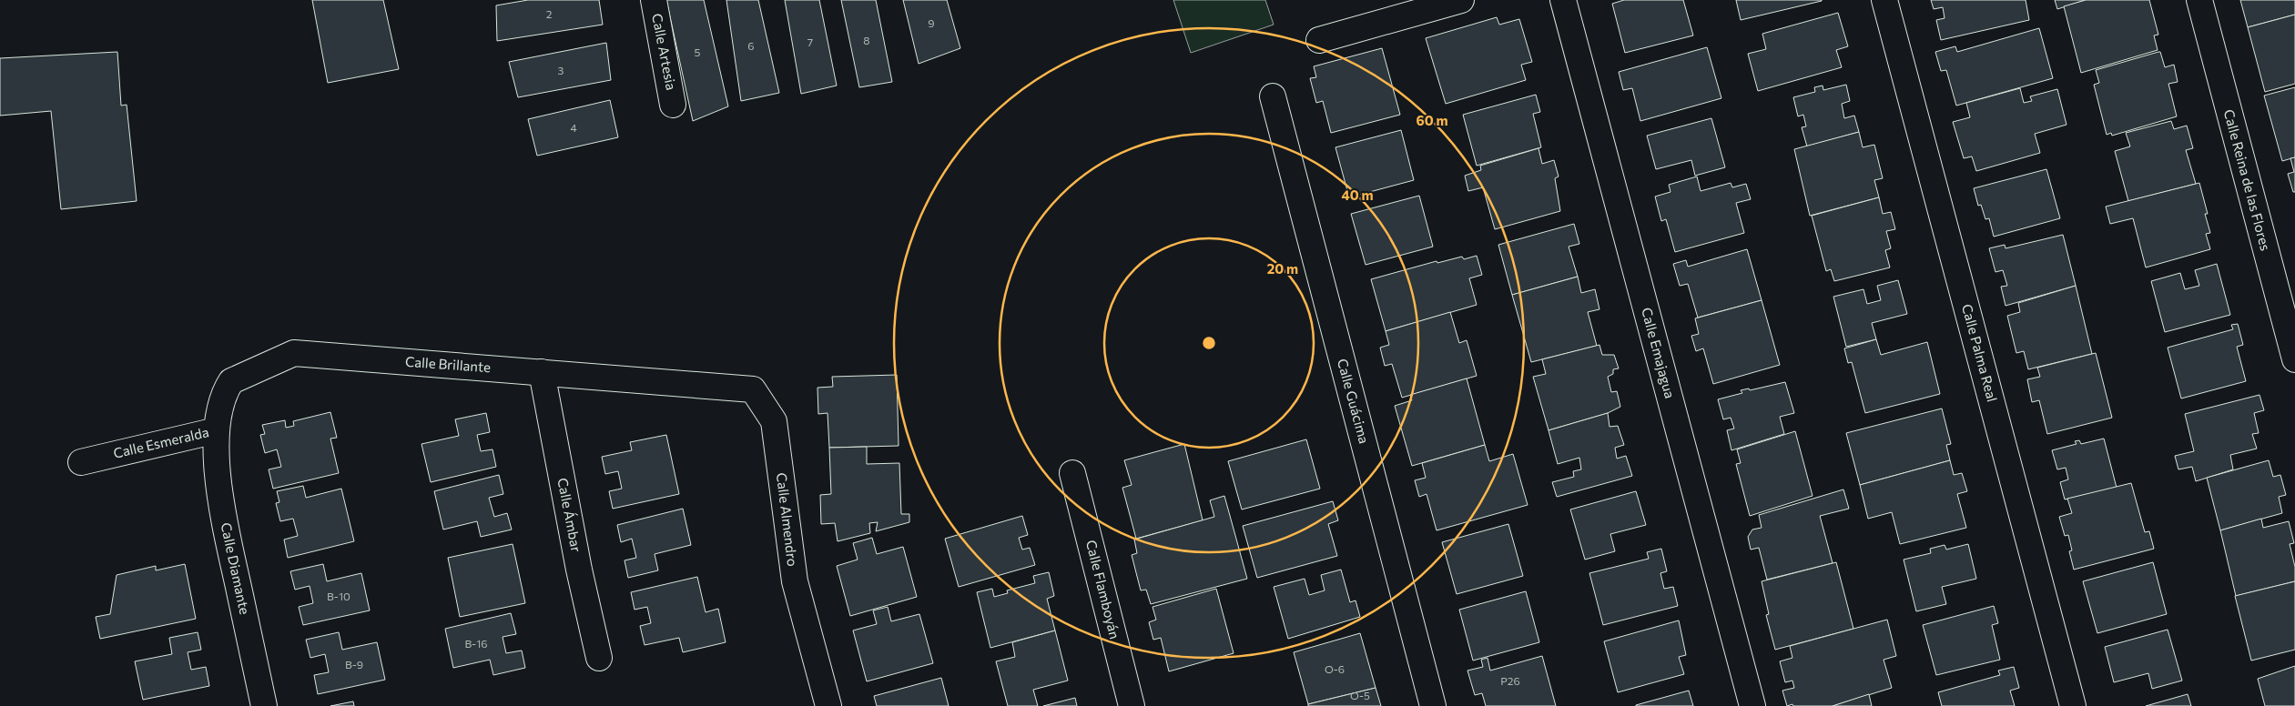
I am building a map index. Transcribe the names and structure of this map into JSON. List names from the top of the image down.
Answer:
{
  "streets": {
    "street": [
      "Calle Artesia",
      "Calle Reina de las Flores",
      "Calle Emajagua",
      "Calle Palma Real",
      "Calle Brillante",
      "Calle Guácima",
      "Calle Esmeralda",
      "Calle Ámbar",
      "Calle Almendro",
      "Calle Diamante",
      "Calle Flamboyán"
    ]
  },
  "crossings": [
    ["Calle Brillante", "Calle Esmeralda"],
    ["Calle Brillante", "Calle Ámbar"],
    ["Calle Brillante", "Calle Almendro"],
    ["Calle Brillante", "Calle Diamante"],
    ["Calle Esmeralda", "Calle Diamante"]
  ],
  "house_numbers": [
    "2",
    "9",
    "8",
    "7",
    "6",
    "5",
    "3",
    "4",
    "B-10",
    "B-16",
    "B-9",
    "O-6",
    "P26",
    "O-5"
  ],
  "rings": ["60 m", "40 m", "20 m"]
}
